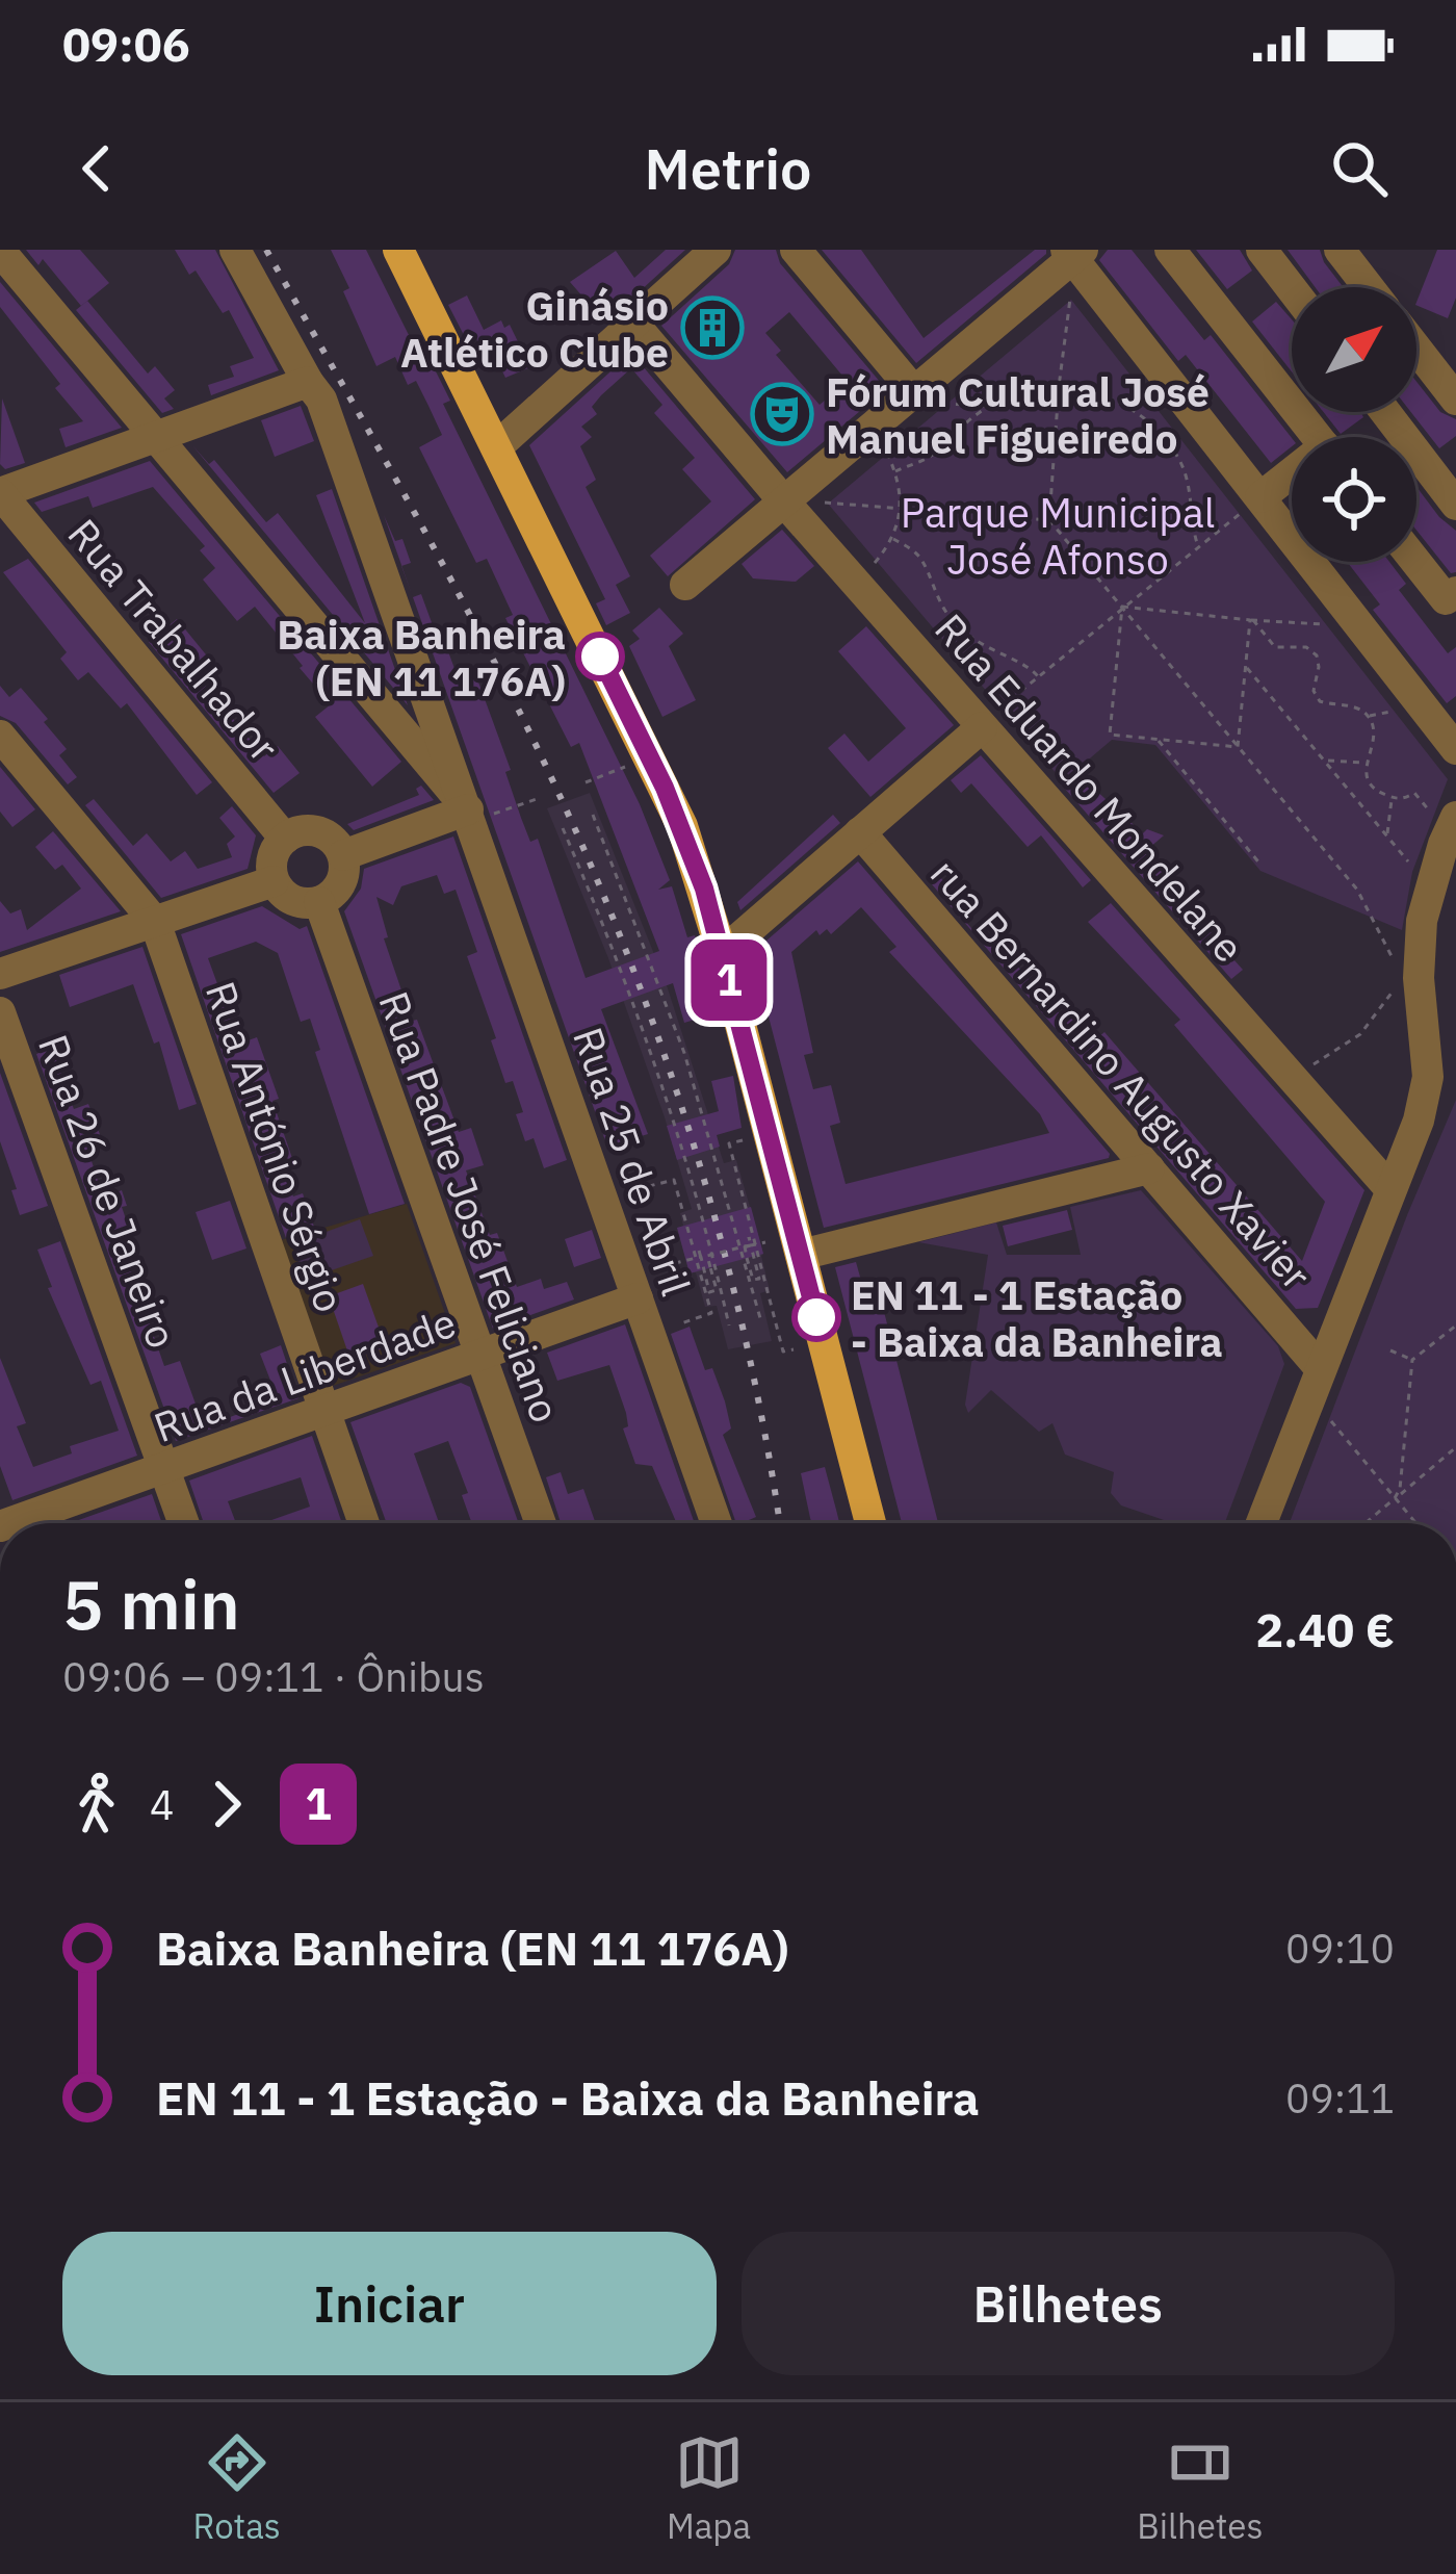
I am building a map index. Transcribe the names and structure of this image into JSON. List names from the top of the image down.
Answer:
{
  "streets": {
    "street": [
      "Rua Trabalhador",
      "Rua Eduardo Mondelane",
      "rua Bernardino Augusto Xavier",
      "Rua António Sérgio",
      "Rua 25 de Abril",
      "Rua 26 de Janeiro",
      "Rua Padre José Feliciano",
      "Rua da Liberdade"
    ]
  },
  "crossings": [
    ["Rua Trabalhador", "Rua Padre José Feliciano"],
    ["Rua António Sérgio", "Rua da Liberdade"],
    ["Rua 25 de Abril", "Rua da Liberdade"],
    ["Rua 26 de Janeiro", "Rua da Liberdade"],
    ["Rua Padre José Feliciano", "Rua da Liberdade"]
  ],
  "parks": ["Parque Municipal José Afonso"],
  "places": {
    "building": ["Ginásio Atlético Clube"],
    "theatre": ["Fórum Cultural José Manuel Figueiredo"],
    "other": ["Baixa Banheira (EN 11 176A)", "EN 11 - 1 Estação - Baixa da Banheira"]
  },
  "lines": ["bus line 1"],
  "north": "top right",
  "page": {
    "status": "09:06",
    "header": "Metrio",
    "on_map": "1",
    "heading": ["5 min", "09:06 – 09:11 · Ônibus", "2.40 €"],
    "legs": ["4", "1"],
    "list": [
      {
        "name": "Baixa Banheira (EN 11 176A)",
        "value": "09:10"
      },
      {
        "name": "EN 11 - 1 Estação - Baixa da Banheira",
        "value": "09:11"
      }
    ],
    "buttons": ["Iniciar", "Bilhetes"],
    "tabs": ["Rotas", "Mapa", "Bilhetes"]
  }
}
